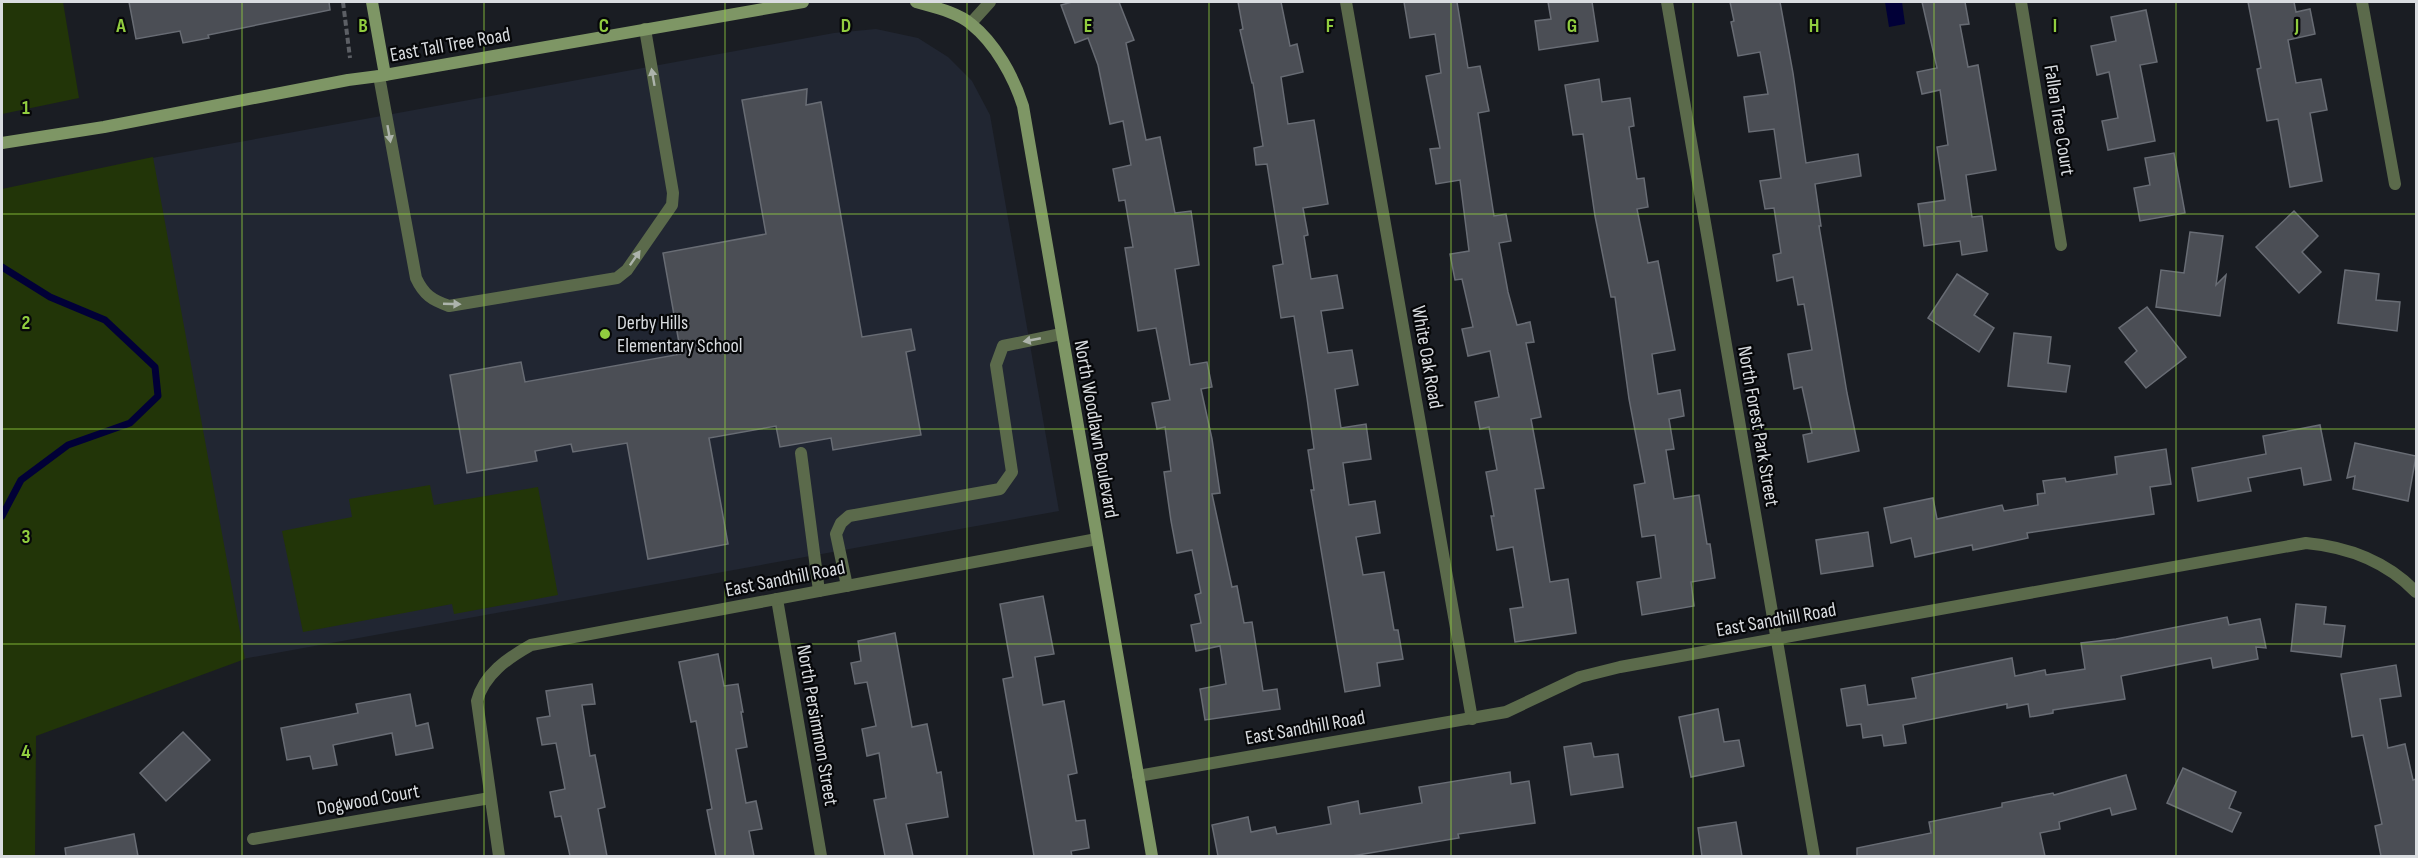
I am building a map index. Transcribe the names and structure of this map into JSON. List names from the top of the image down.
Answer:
{
  "streets": {
    "street": [
      "East Tall Tree Road",
      "Fallen Tree Court",
      "White Oak Road",
      "North Forest Park Street",
      "North Woodlawn Boulevard",
      "East Sandhill Road",
      "North Persimmon Street",
      "Dogwood Court"
    ]
  },
  "crossings": [
    ["White Oak Road", "East Sandhill Road"],
    ["North Forest Park Street", "East Sandhill Road"],
    ["North Woodlawn Boulevard", "East Sandhill Road"],
    ["East Sandhill Road", "North Persimmon Street"],
    ["East Sandhill Road", "Dogwood Court"]
  ],
  "places": ["Derby Hills Elementary School"],
  "grid": {
    "columns": [
      "A",
      "B",
      "C",
      "D",
      "E",
      "F",
      "G",
      "H",
      "I",
      "J"
    ],
    "rows": [
      "1",
      "2",
      "3",
      "4"
    ]
  }
}
